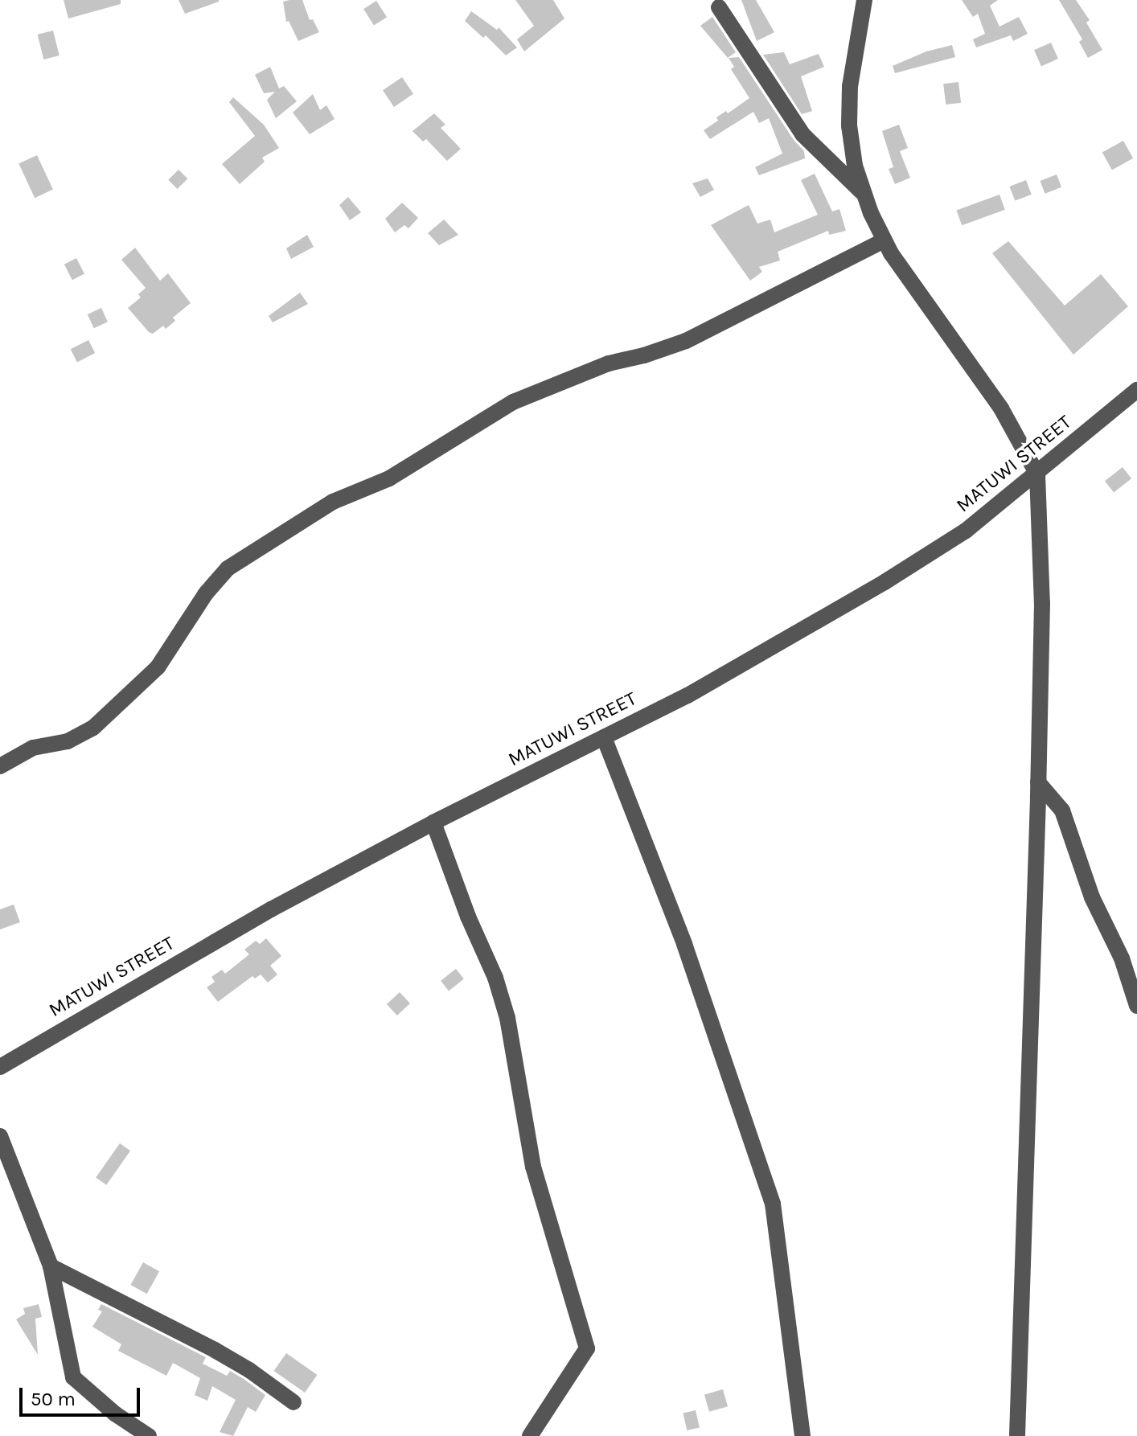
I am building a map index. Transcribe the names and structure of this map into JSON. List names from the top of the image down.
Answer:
{
  "streets": {
    "street": ["MATUWI STREET"]
  },
  "scale_bar": "50 m"
}
